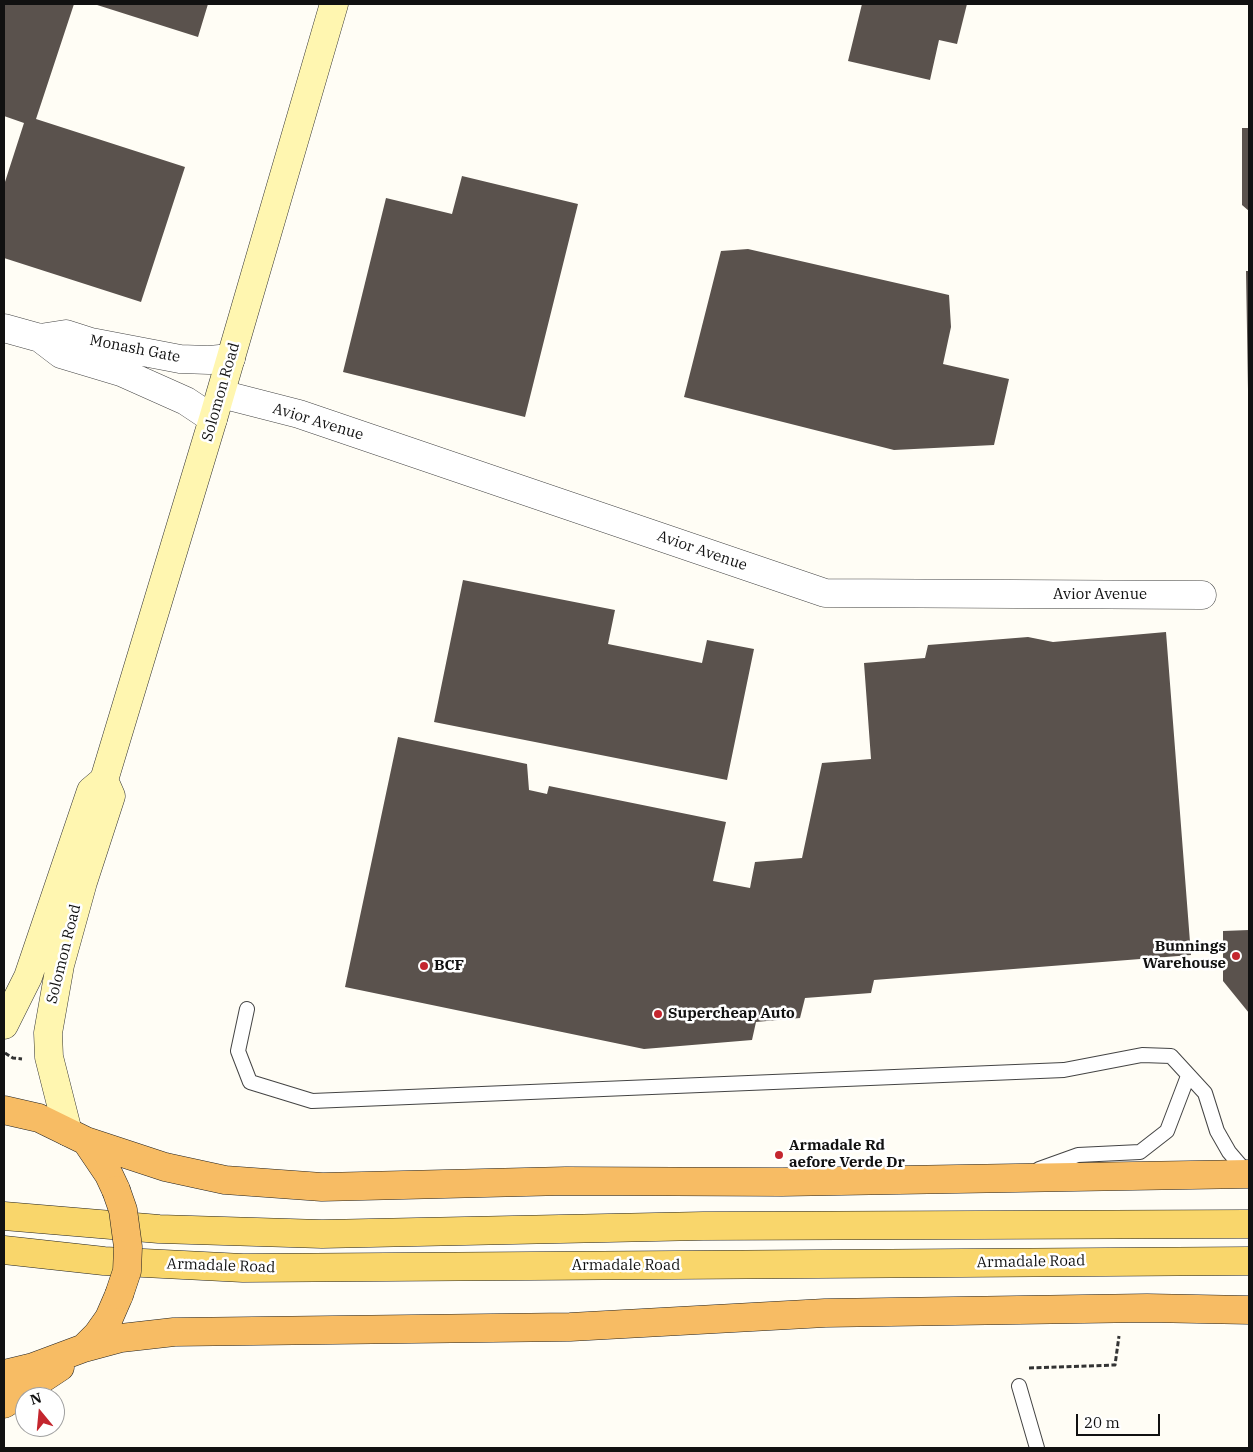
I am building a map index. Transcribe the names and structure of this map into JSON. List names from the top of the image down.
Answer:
{
  "streets": {
    "main road": ["Solomon Road", "Armadale Road"],
    "street": ["Monash Gate", "Avior Avenue"]
  },
  "crossings": [
    ["Monash Gate", "Solomon Road"],
    ["Solomon Road", "Avior Avenue"]
  ],
  "places": [
    "Bunnings Warehouse",
    "BCF",
    "Supercheap Auto",
    "Armadale Rd aefore Verde Dr"
  ],
  "scale_bar": "20 m",
  "north": "top"
}
